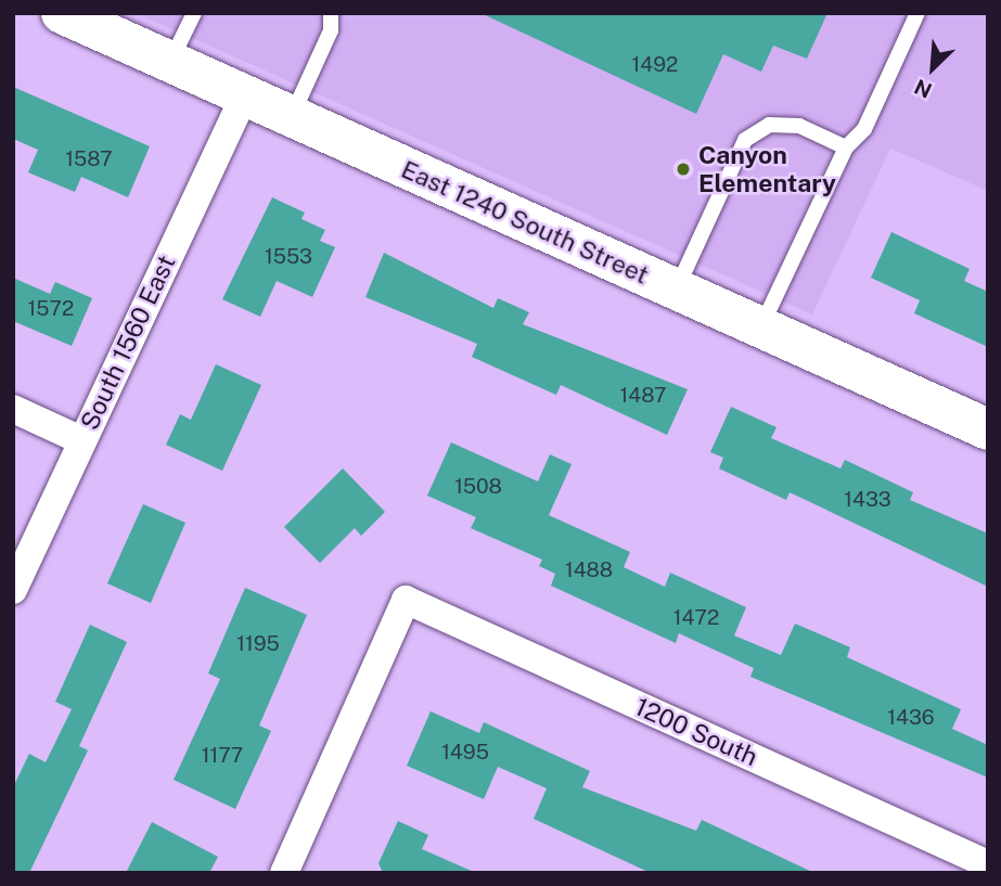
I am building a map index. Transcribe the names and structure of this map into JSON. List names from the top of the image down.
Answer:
{
  "streets": {
    "street": ["East 1240 South Street", "South 1560 East", "1200 South"]
  },
  "crossings": [
    ["East 1240 South Street", "South 1560 East"]
  ],
  "places": ["Canyon Elementary"],
  "house_numbers": [
    "1492",
    "1587",
    "1553",
    "1572",
    "1487",
    "1508",
    "1433",
    "1488",
    "1472",
    "1195",
    "1436",
    "1495",
    "1177"
  ],
  "north": "bottom left"
}
